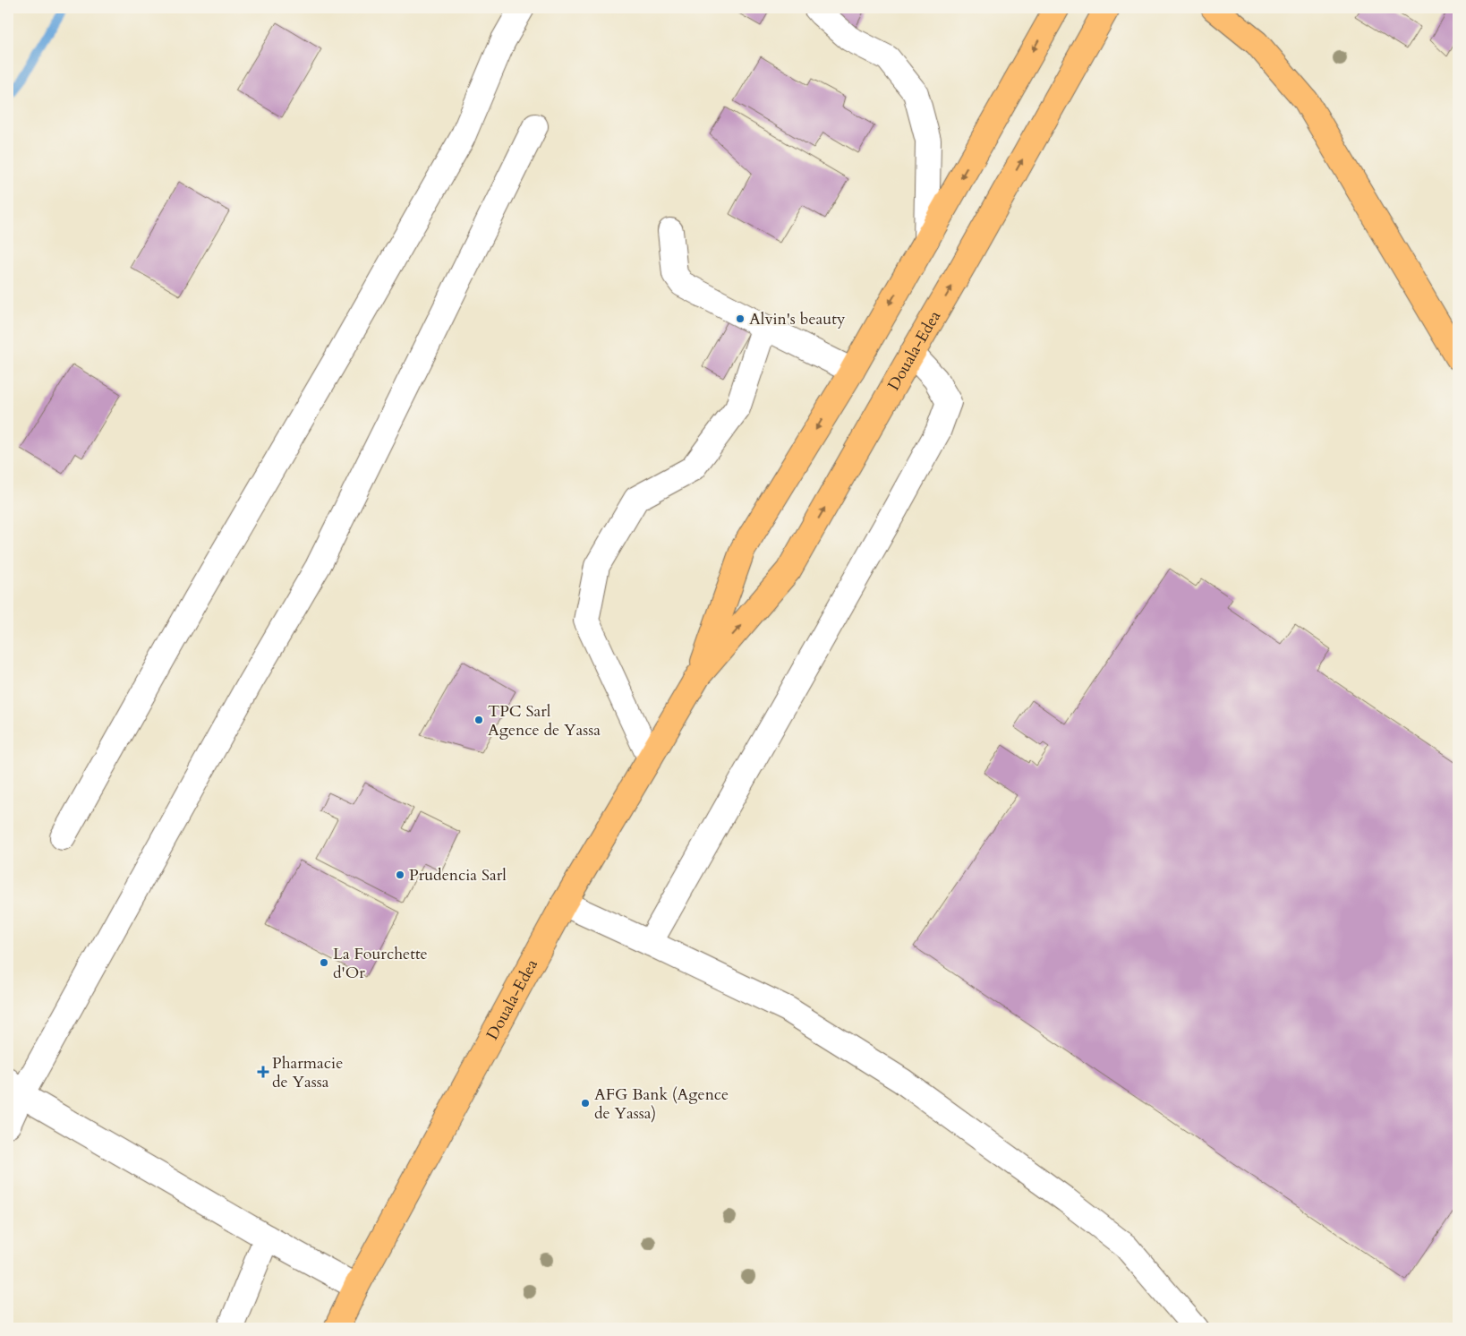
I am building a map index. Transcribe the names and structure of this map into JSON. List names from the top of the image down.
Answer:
{
  "streets": {
    "main road": ["Douala-Edea"]
  },
  "places": {
    "other": [
      "Alvin's beauty",
      "TPC Sarl Agence de Yassa",
      "Prudencia Sarl",
      "La Fourchette d'Or",
      "AFG Bank (Agence de Yassa)"
    ],
    "health": ["Pharmacie de Yassa"]
  }
}
